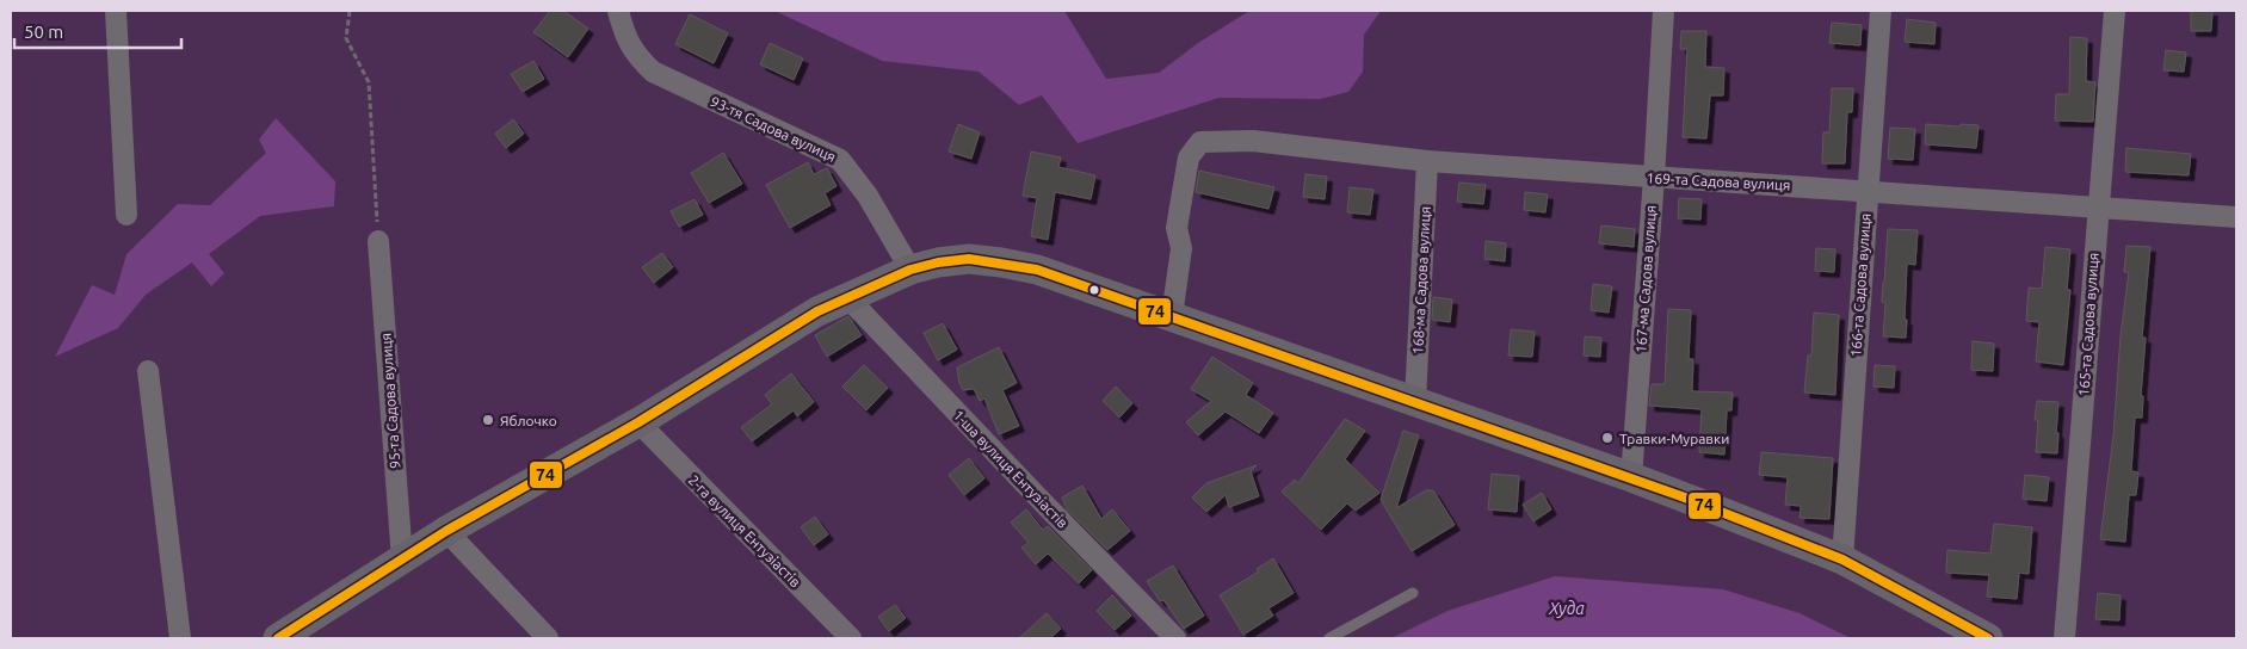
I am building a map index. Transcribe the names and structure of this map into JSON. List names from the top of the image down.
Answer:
{
  "streets": {
    "street": [
      "93-тя Садова вулиця",
      "169-та Садова вулиця",
      "167-ма Садова вулиця",
      "168-ма Садова вулиця",
      "166-та Садова вулиця",
      "165-та Садова вулиця",
      "95-та Садова вулиця",
      "1-ша вулиця Ентузіастів",
      "2-га вулиця Ентузіастів"
    ]
  },
  "crossings": [
    ["169-та Садова вулиця", "167-ма Садова вулиця"],
    ["169-та Садова вулиця", "168-ма Садова вулиця"],
    ["169-та Садова вулиця", "166-та Садова вулиця"],
    ["169-та Садова вулиця", "165-та Садова вулиця"]
  ],
  "water": ["Худа"],
  "places": ["Яблочко", "Травки-Муравки"],
  "lines": ["transit line 74"],
  "scale_bar": "50 m"
}
